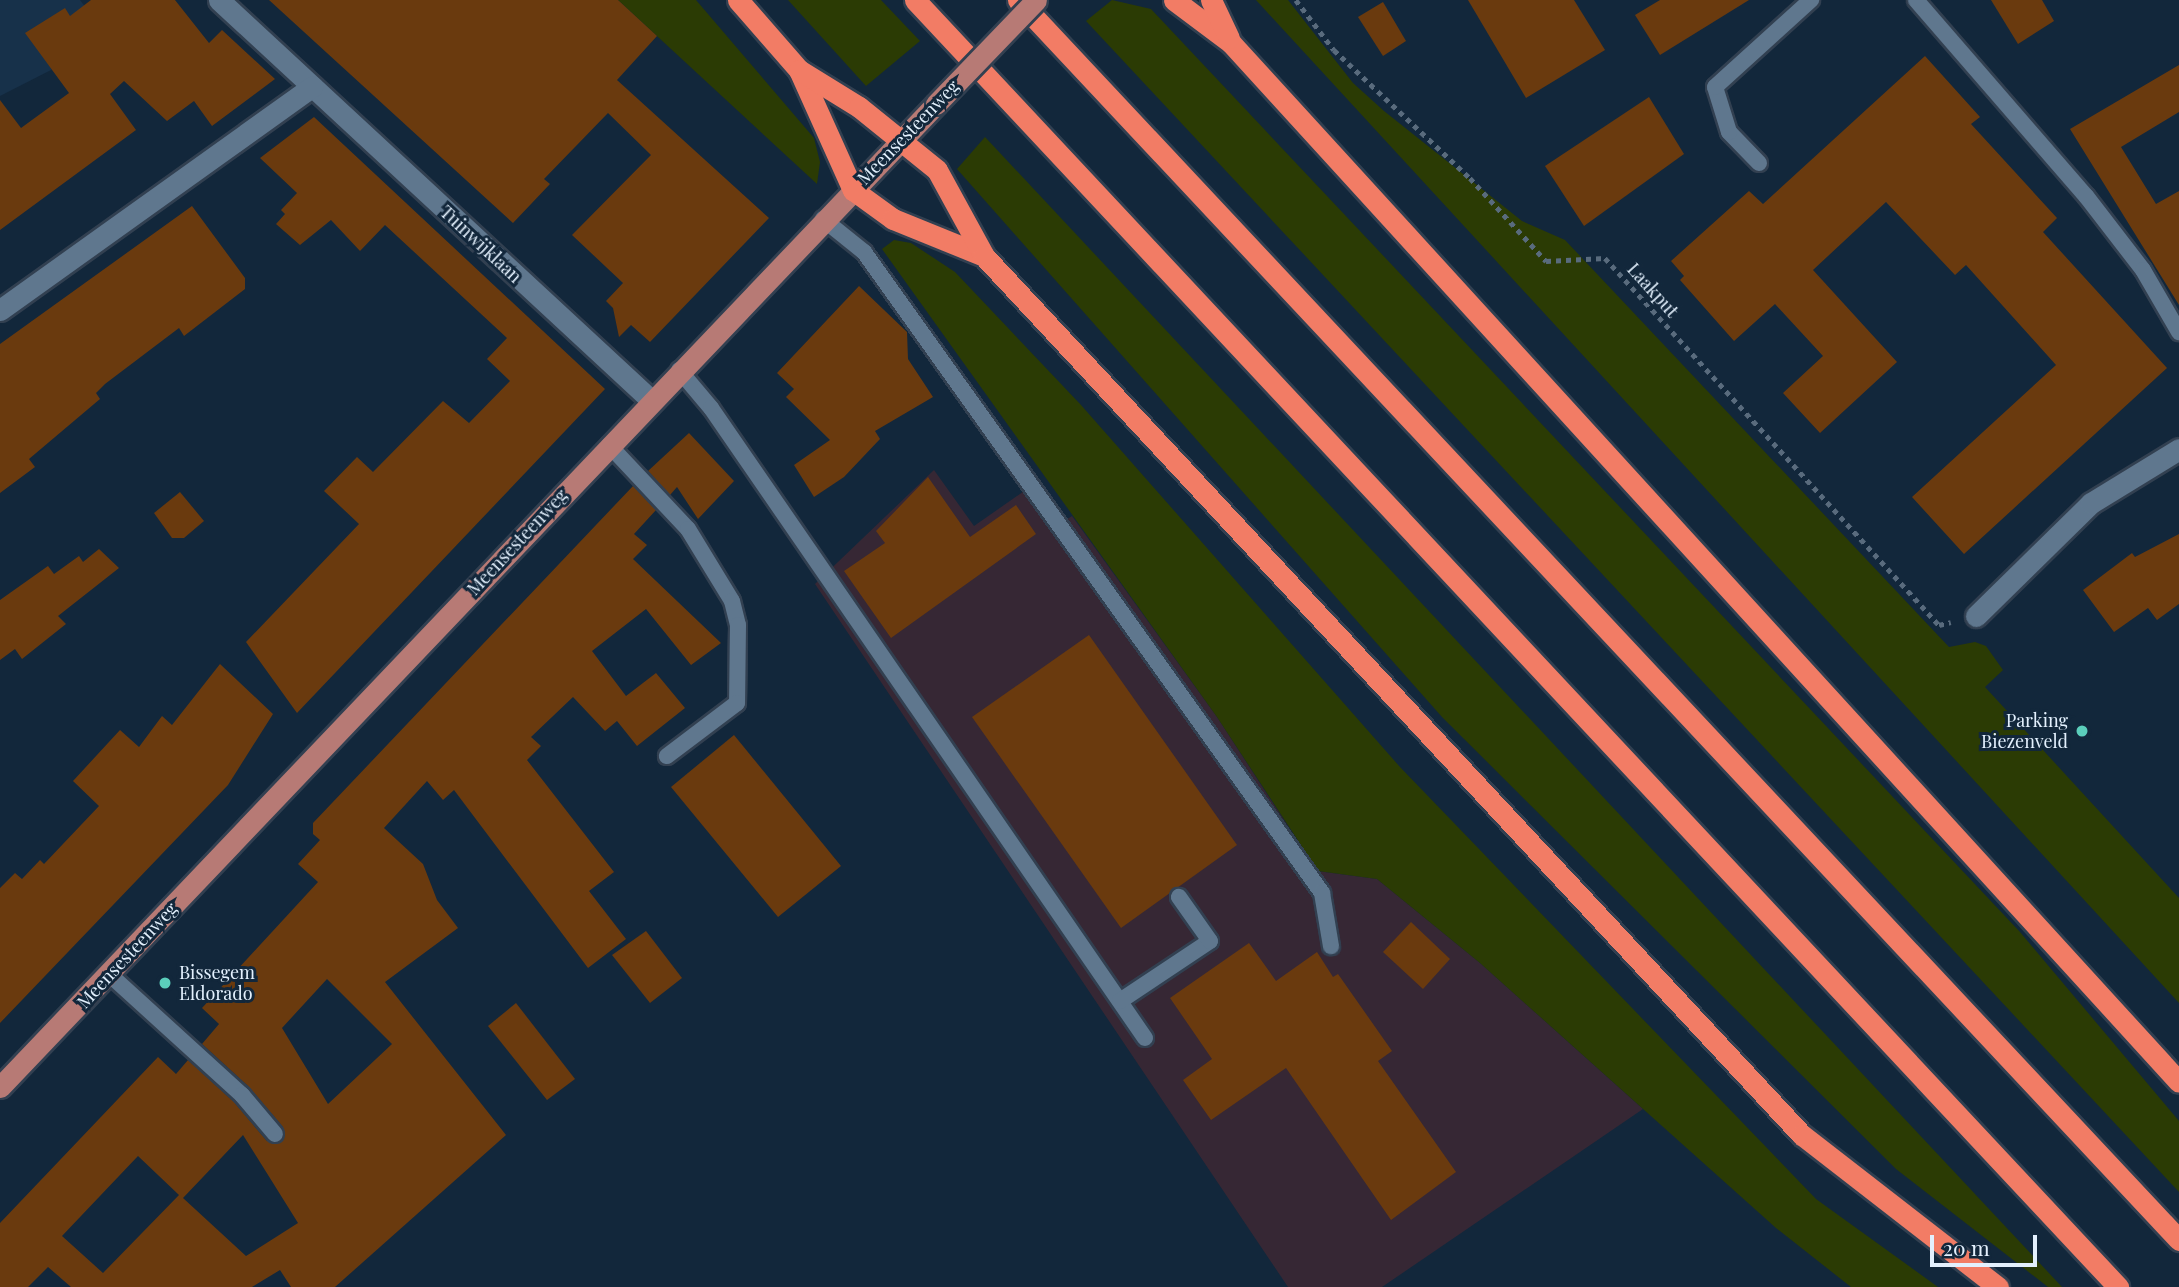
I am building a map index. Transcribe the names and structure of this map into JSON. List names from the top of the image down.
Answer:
{
  "streets": {
    "main road": ["Meensesteenweg"],
    "street": ["Tuinwijklaan"],
    "path": ["Laakput"]
  },
  "crossings": [
    ["Meensesteenweg", "Tuinwijklaan"]
  ],
  "places": ["Parking Biezenveld", "Bissegem Eldorado"],
  "scale_bar": "20 m"
}
